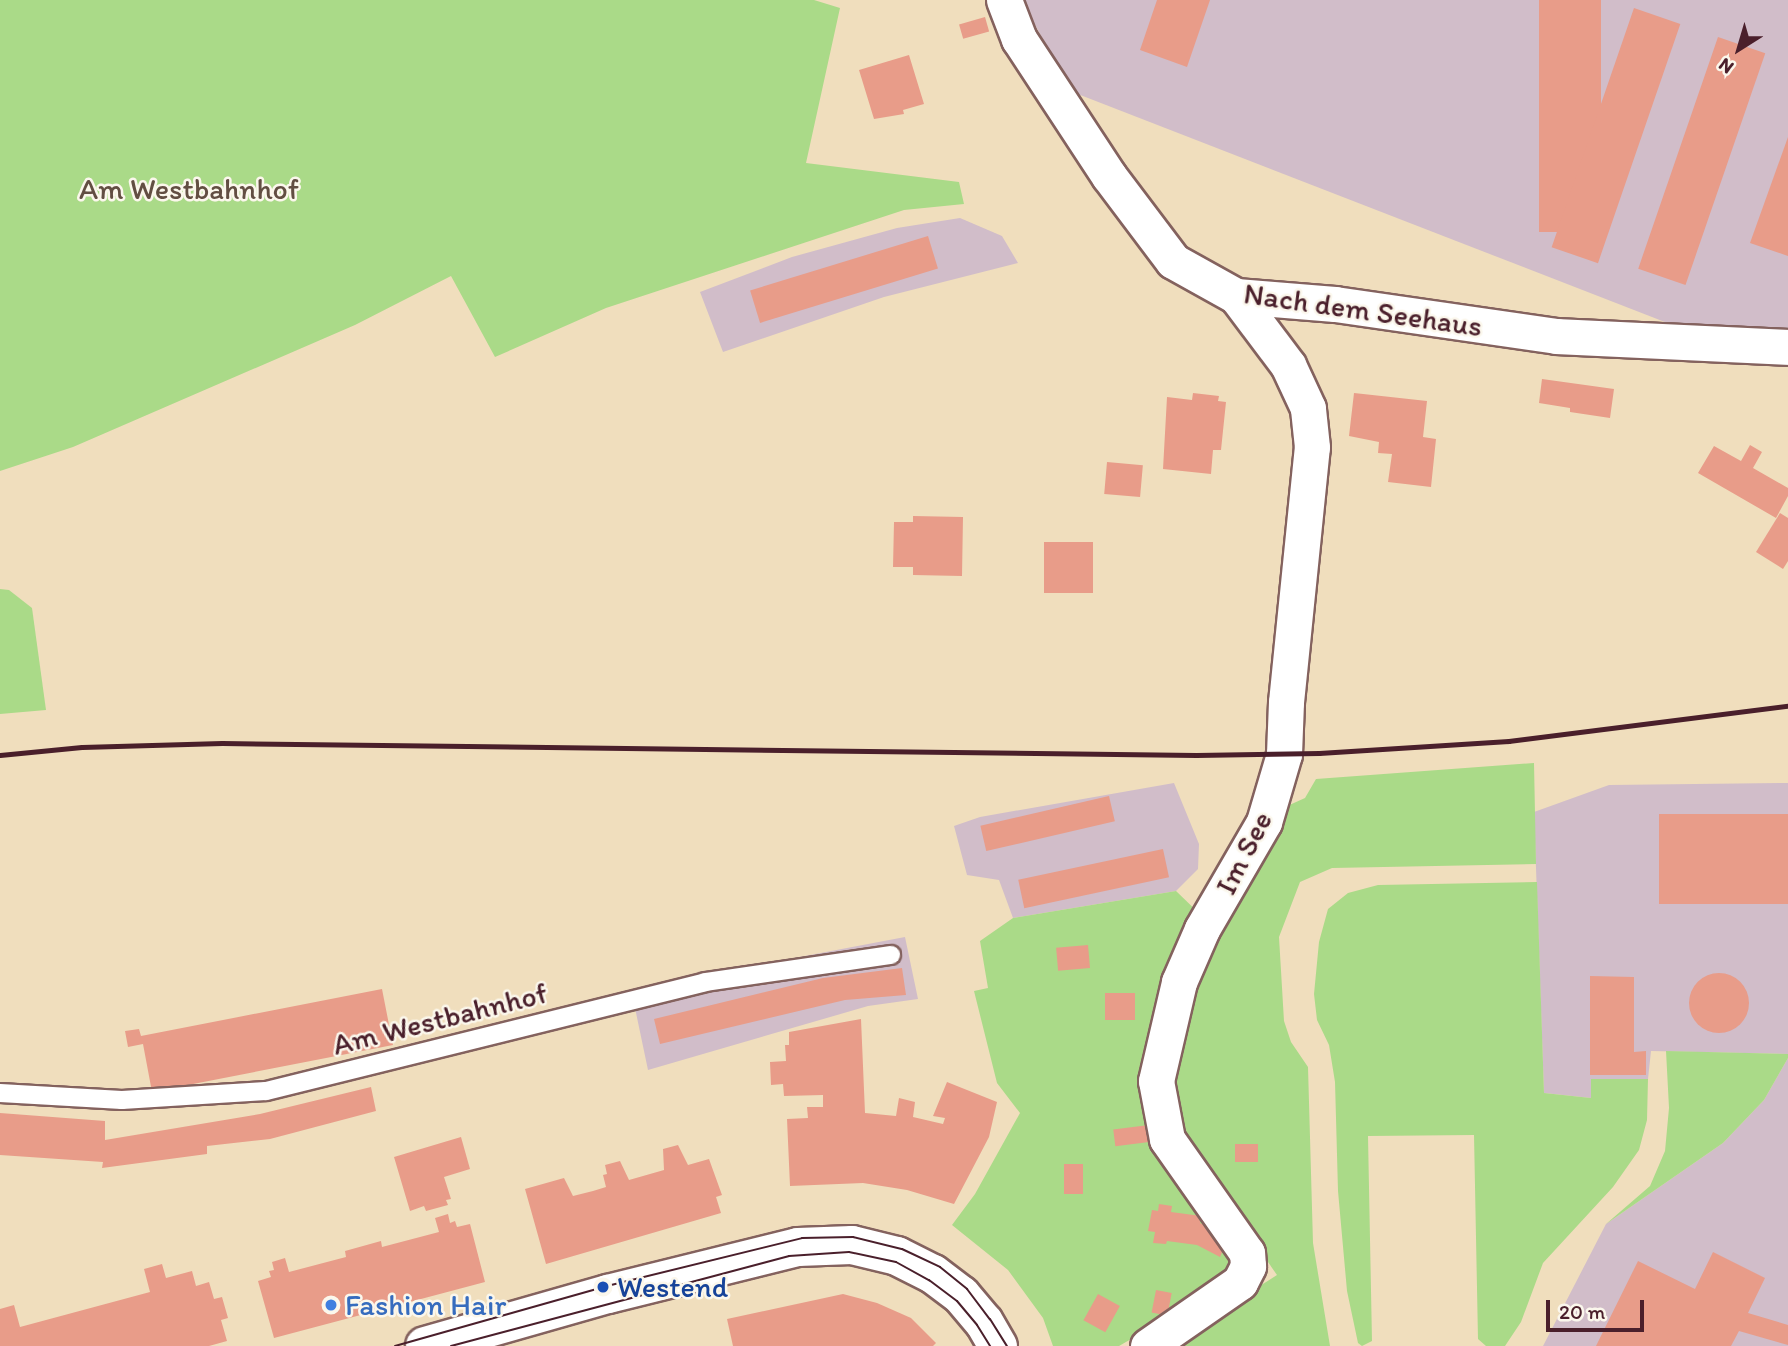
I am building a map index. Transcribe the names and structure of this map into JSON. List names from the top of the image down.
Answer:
{
  "streets": {
    "street": ["Nach dem Seehaus", "Im See"],
    "lane": ["Am Westbahnhof"]
  },
  "crossings": [
    ["Nach dem Seehaus", "Im See"]
  ],
  "parks": ["Am Westbahnhof"],
  "places": ["Westend", "Fashion Hair"],
  "scale_bar": "20 m",
  "north": "bottom left"
}
